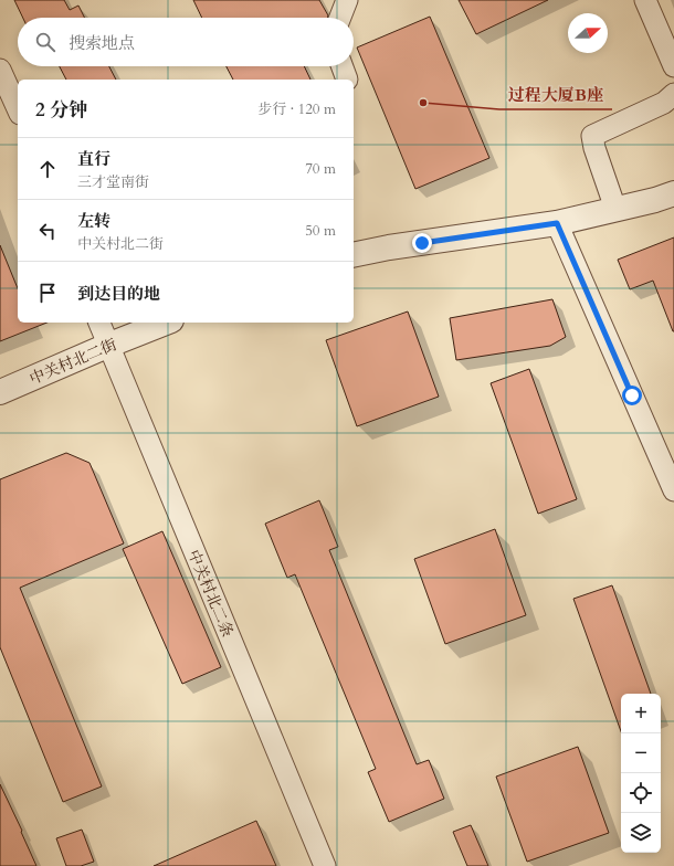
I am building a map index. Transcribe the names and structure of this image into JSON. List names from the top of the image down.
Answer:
{
  "streets": {
    "street": ["中关村北二街", "中关村北二条"]
  },
  "crossings": [
    ["中关村北二街", "中关村北二条"]
  ],
  "places": ["过程大厦B座"],
  "north": "right",
  "page": {
    "search": "搜索地点",
    "heading": ["2 分钟", "步行 · 120 m"],
    "list": [
      ["直行", "三才堂南街", "70 m"],
      ["左转", "中关村北二街", "50 m"],
      "到达目的地"
    ],
    "map_buttons": ["+", "−"]
  }
}
